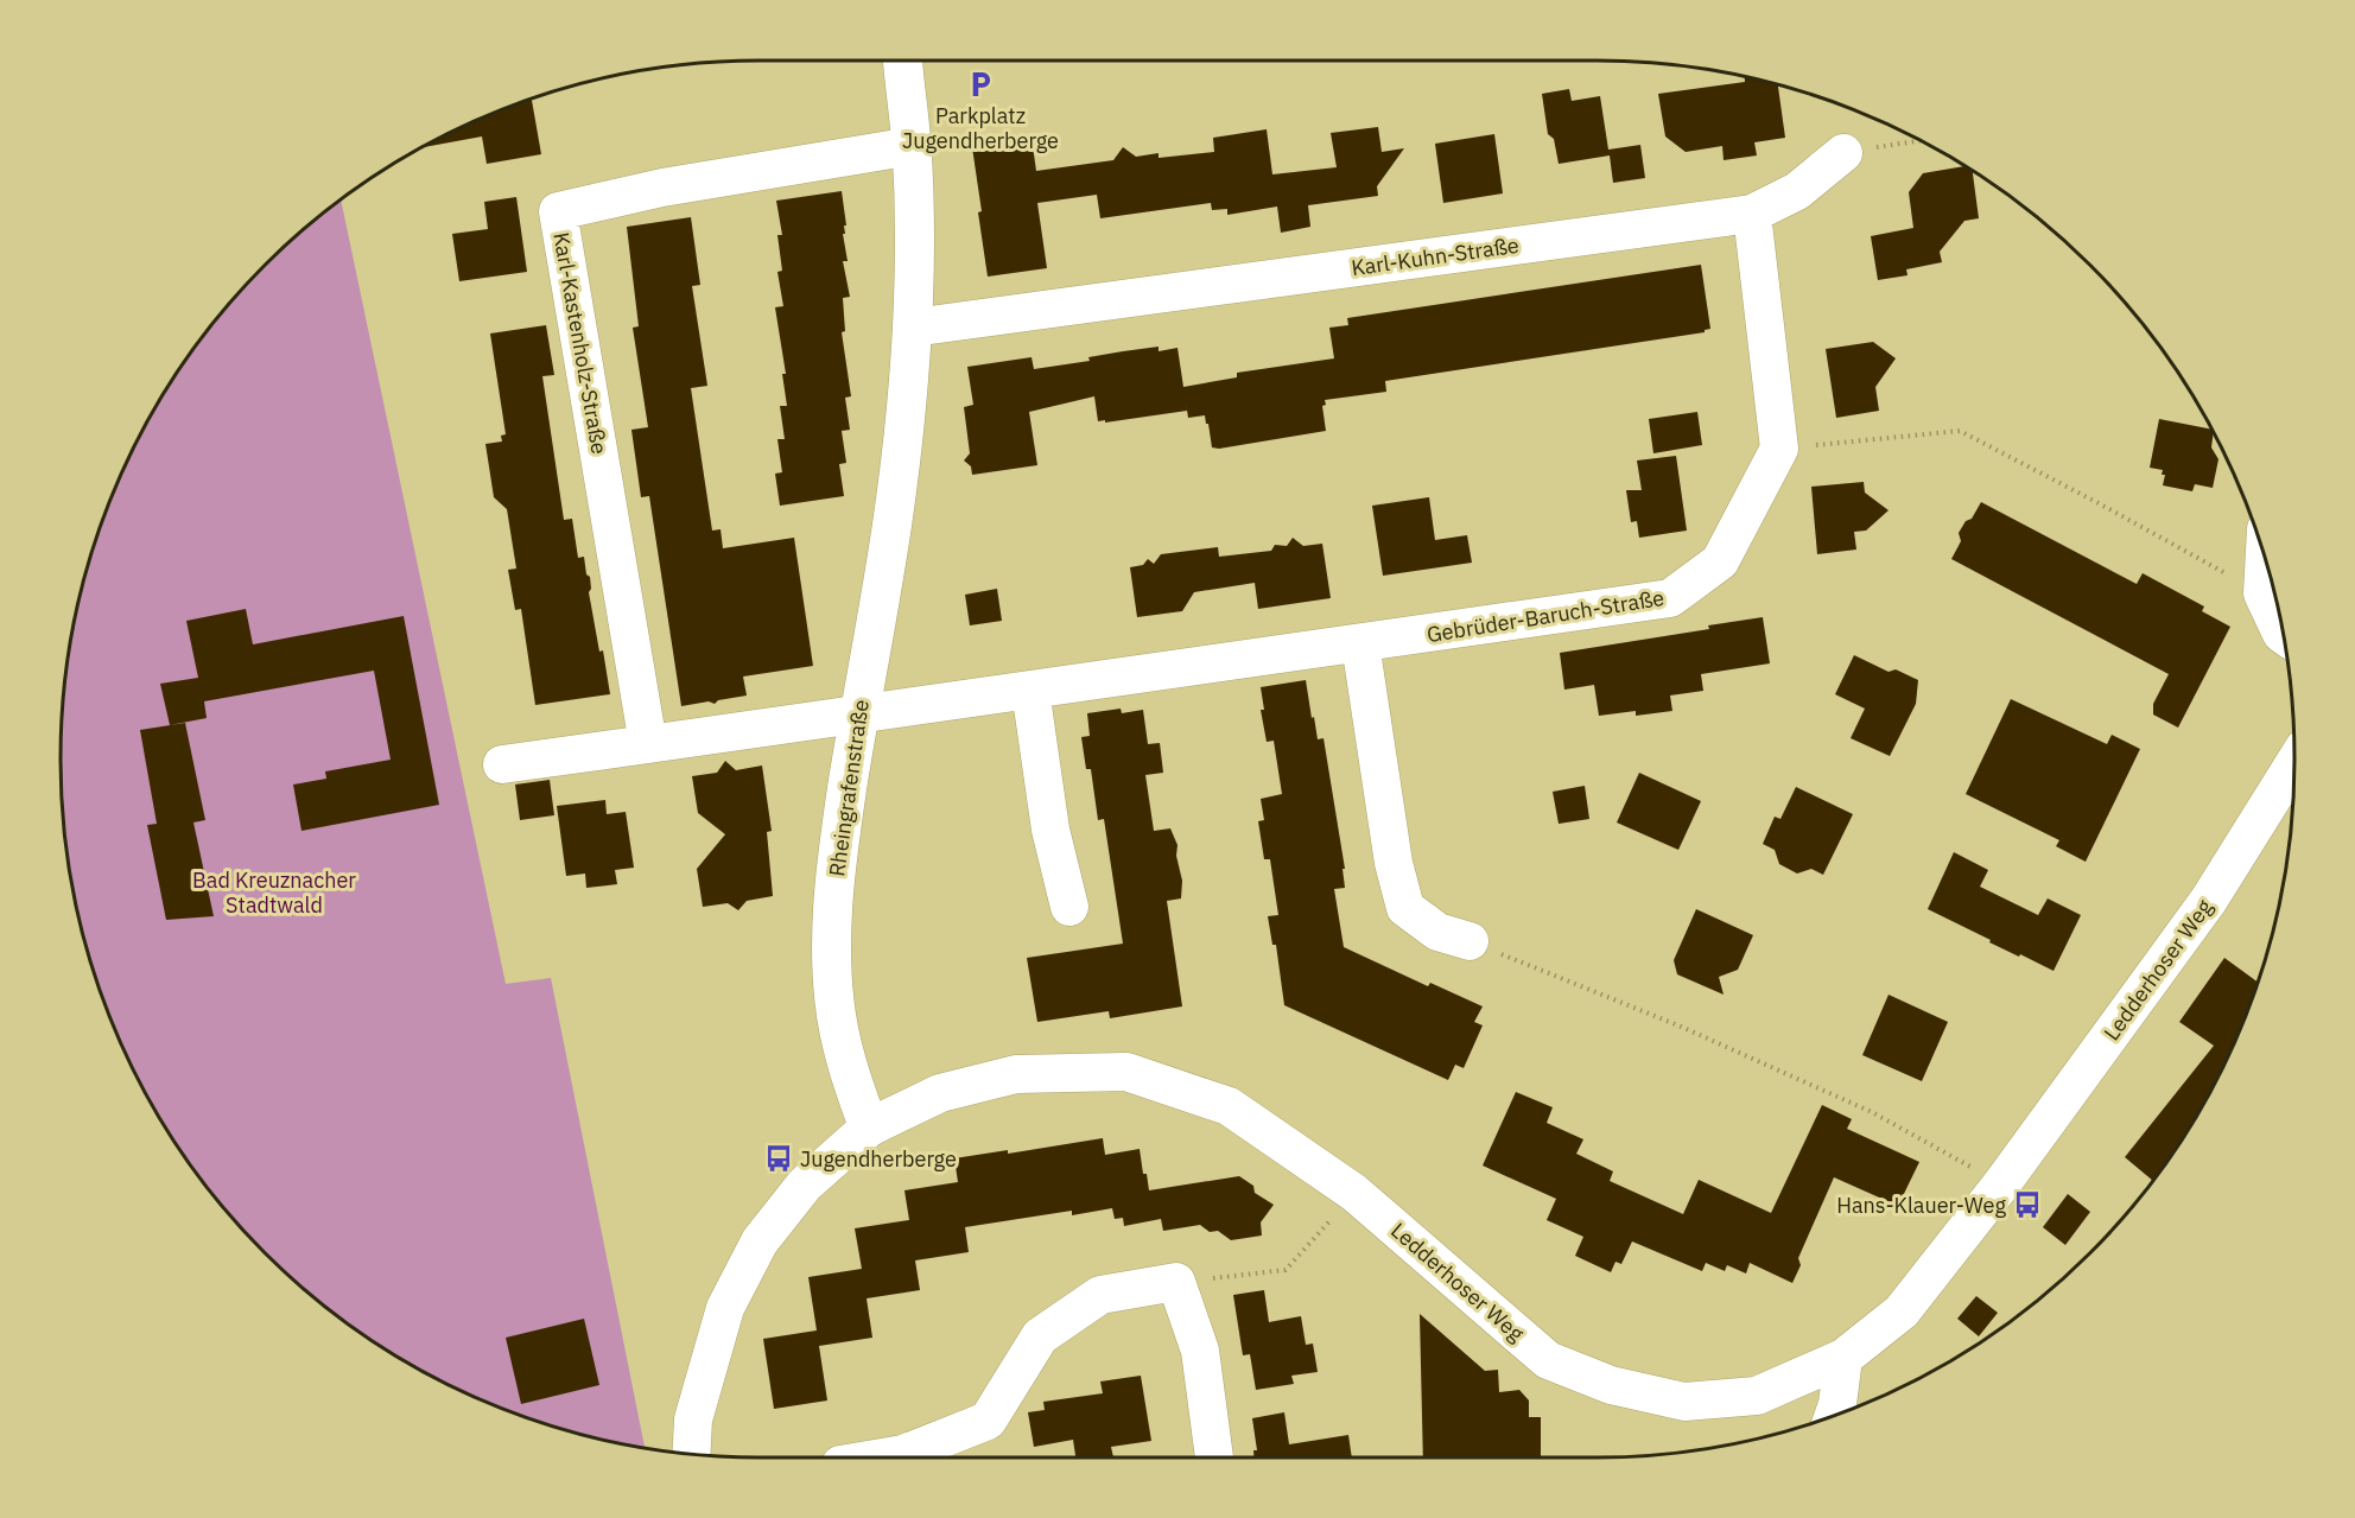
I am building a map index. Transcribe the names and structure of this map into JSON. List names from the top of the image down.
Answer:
{
  "streets": {
    "street": [
      "Karl-Kuhn-Straße",
      "Karl-Kastenholz-Straße",
      "Gebrüder-Baruch-Straße",
      "Rheingrafenstraße",
      "Ledderhoser Weg"
    ]
  },
  "crossings": [
    ["Karl-Kuhn-Straße", "Rheingrafenstraße"],
    ["Karl-Kastenholz-Straße", "Rheingrafenstraße"],
    ["Gebrüder-Baruch-Straße", "Rheingrafenstraße"],
    ["Rheingrafenstraße", "Ledderhoser Weg"]
  ],
  "parks": ["Bad Kreuznacher Stadtwald"],
  "places": {
    "parking": ["Parkplatz Jugendherberge"],
    "bus stop": ["Jugendherberge", "Hans-Klauer-Weg"]
  }
}
